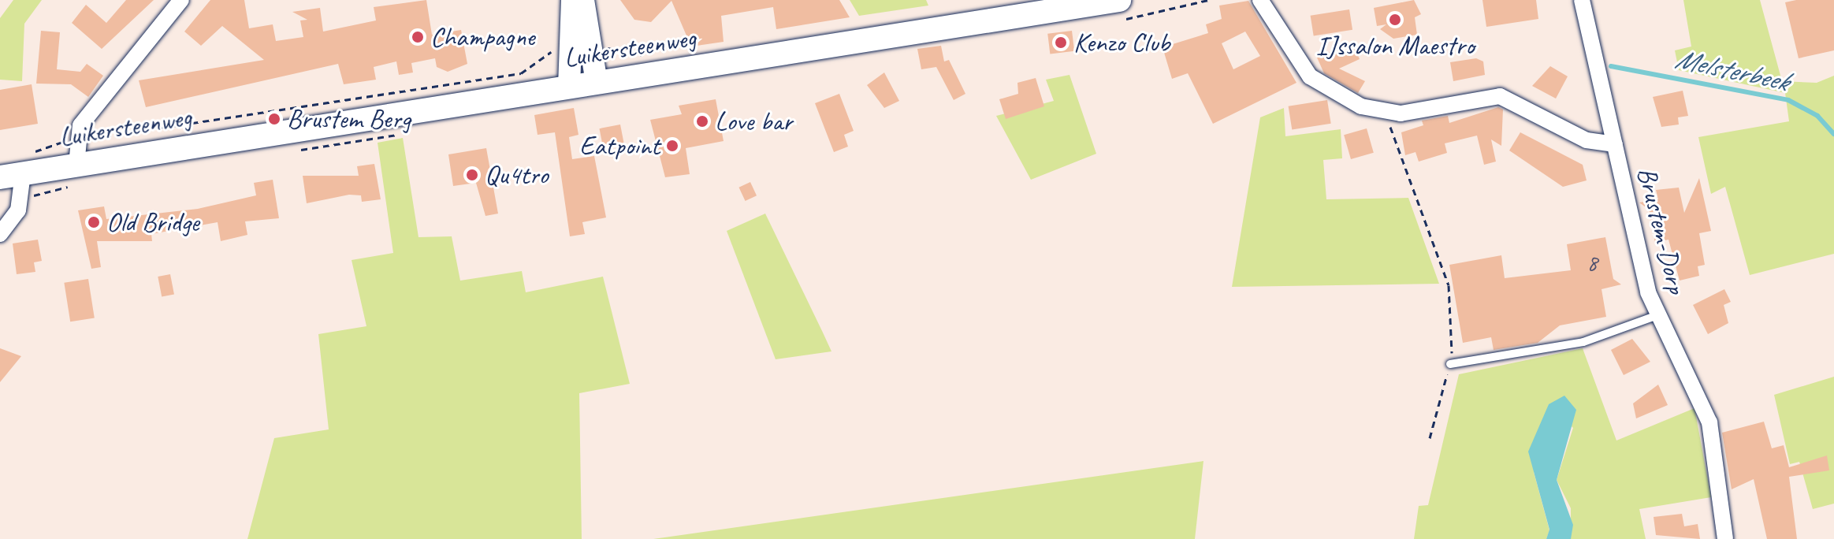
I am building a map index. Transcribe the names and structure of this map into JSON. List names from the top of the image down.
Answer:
{
  "streets": {
    "main road": ["Luikersteenweg"],
    "street": ["Brustem-Dorp"]
  },
  "water": ["Melsterbeek"],
  "places": [
    "IJssalon Maestro",
    "Champagne",
    "Kenzo Club",
    "Brustem Berg",
    "Love bar",
    "Eatpoint",
    "Qu4tro",
    "Old Bridge"
  ],
  "house_numbers": ["8"]
}
